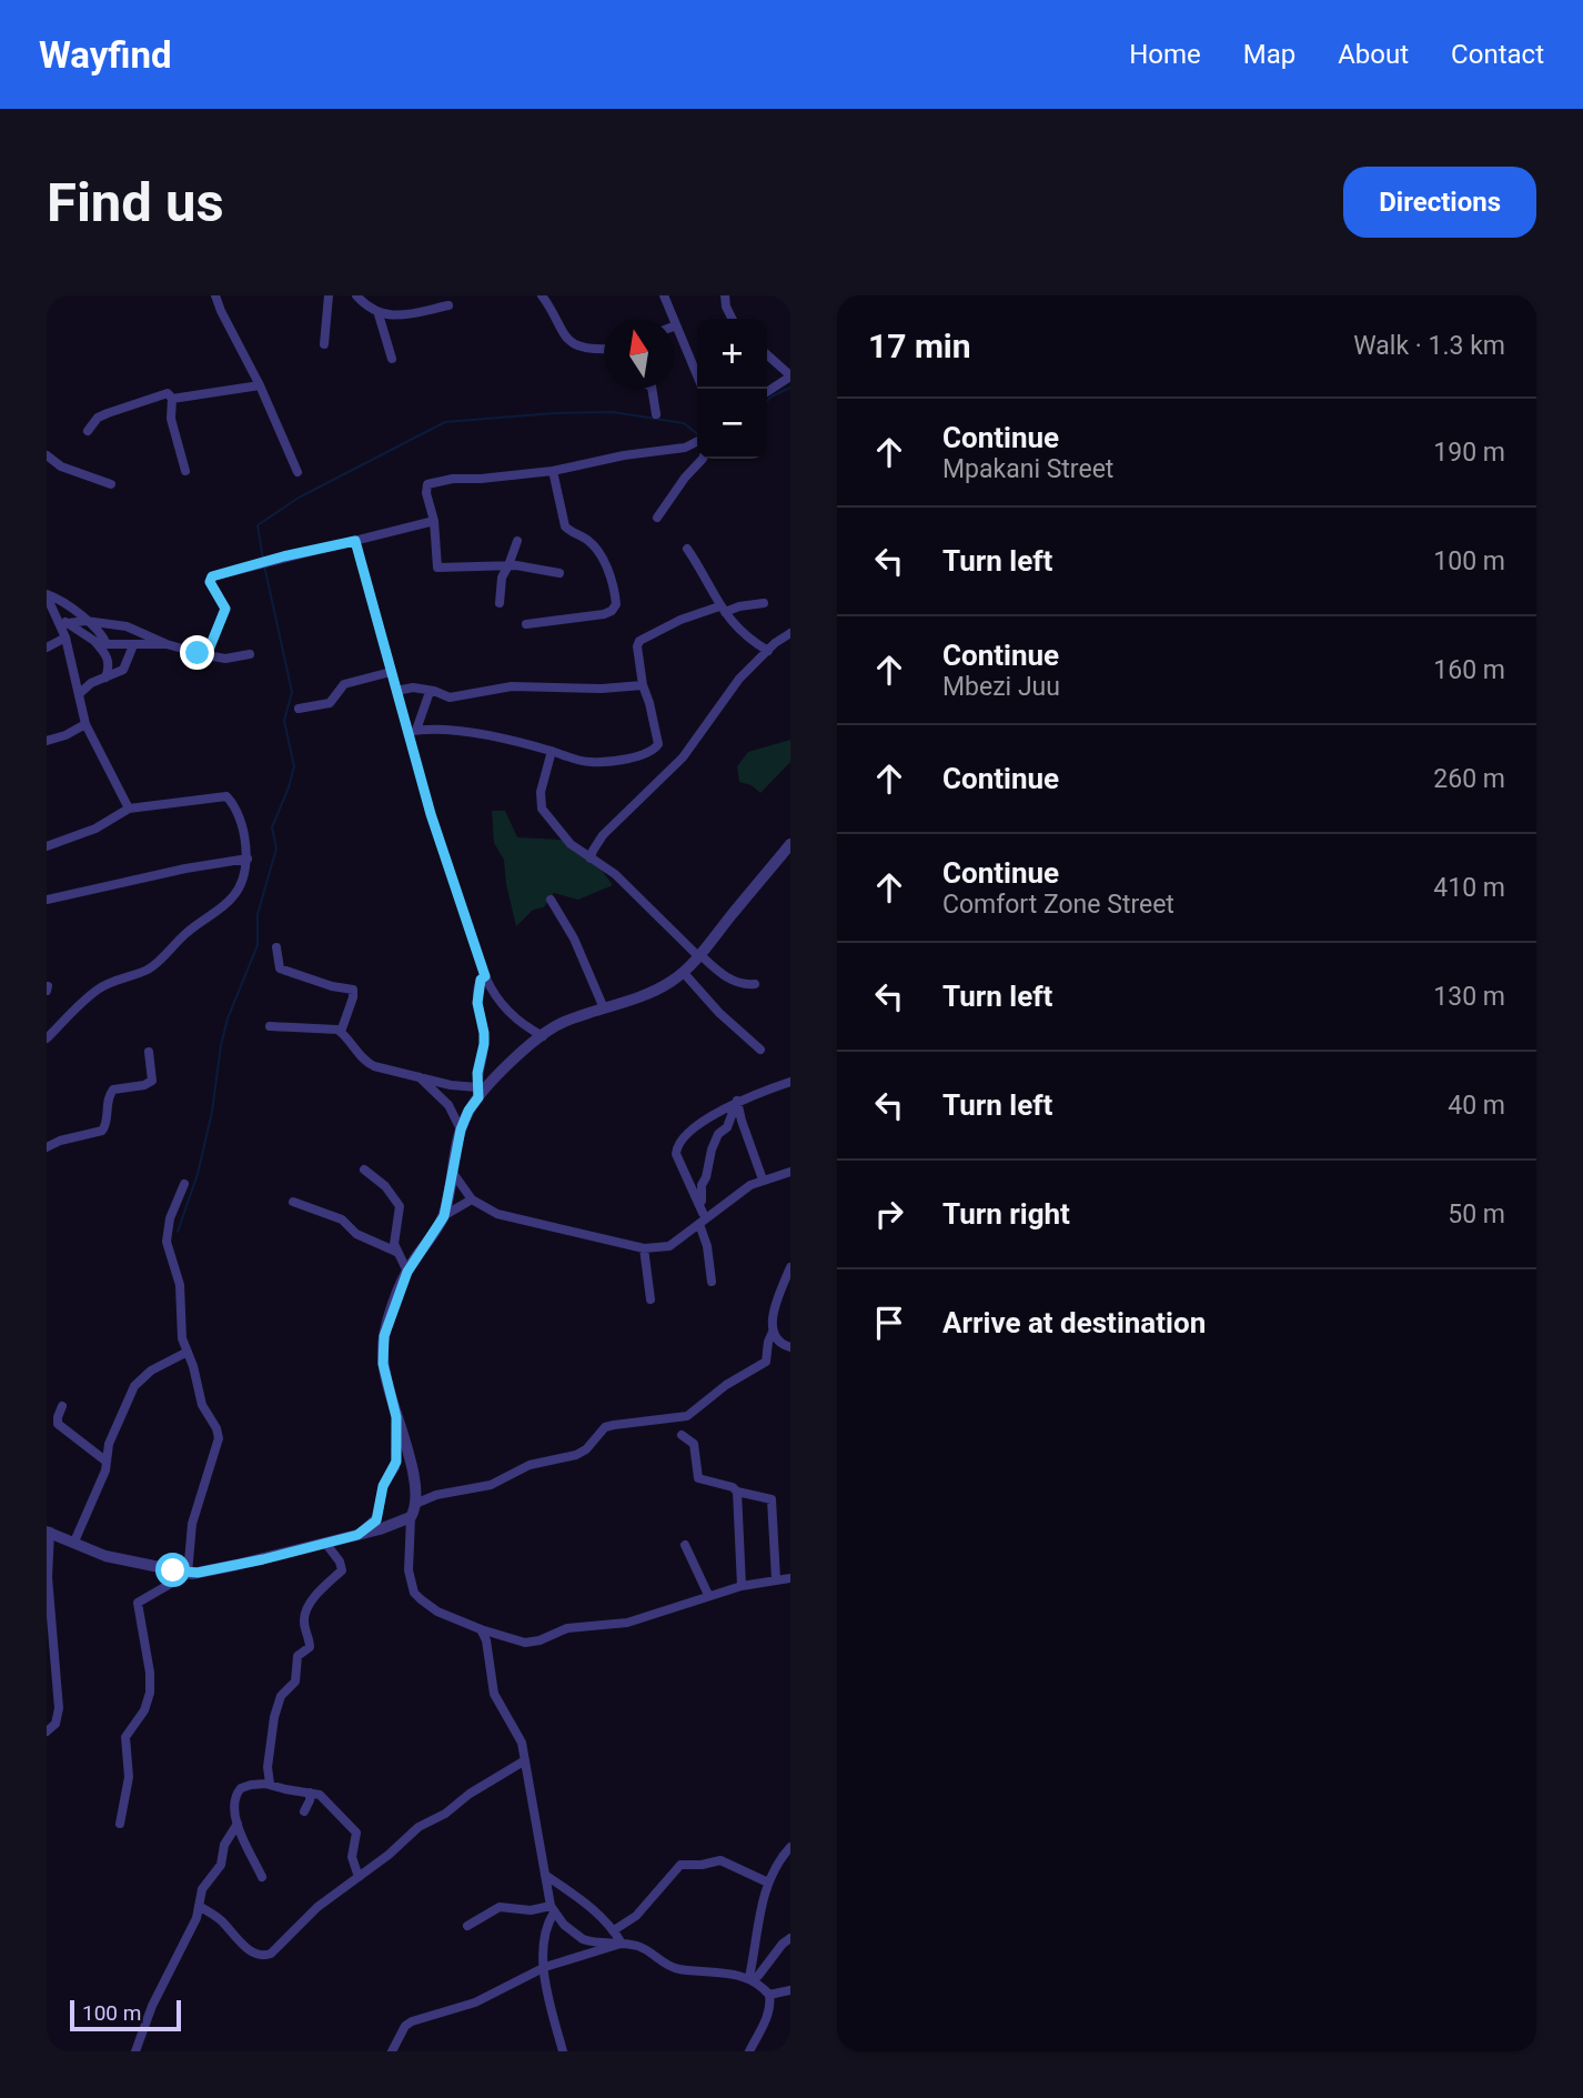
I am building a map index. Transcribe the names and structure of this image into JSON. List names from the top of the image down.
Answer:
{
  "scale_bar": "100 m",
  "north": "top",
  "page": {
    "header": "Wayfind",
    "nav": [
      "Home",
      "Map",
      "About",
      "Contact"
    ],
    "buttons": "Directions",
    "title": "Find us",
    "heading": ["17 min", "Walk · 1.3 km"],
    "map_buttons": ["+", "−"],
    "list": [
      ["Continue", "Mpakani Street", "190 m"],
      ["Turn left", "100 m"],
      ["Continue", "Mbezi Juu", "160 m"],
      ["Continue", "260 m"],
      ["Continue", "Comfort Zone Street", "410 m"],
      ["Turn left", "130 m"],
      ["Turn left", "40 m"],
      ["Turn right", "50 m"],
      "Arrive at destination"
    ],
    "scale": "100 m"
  }
}
